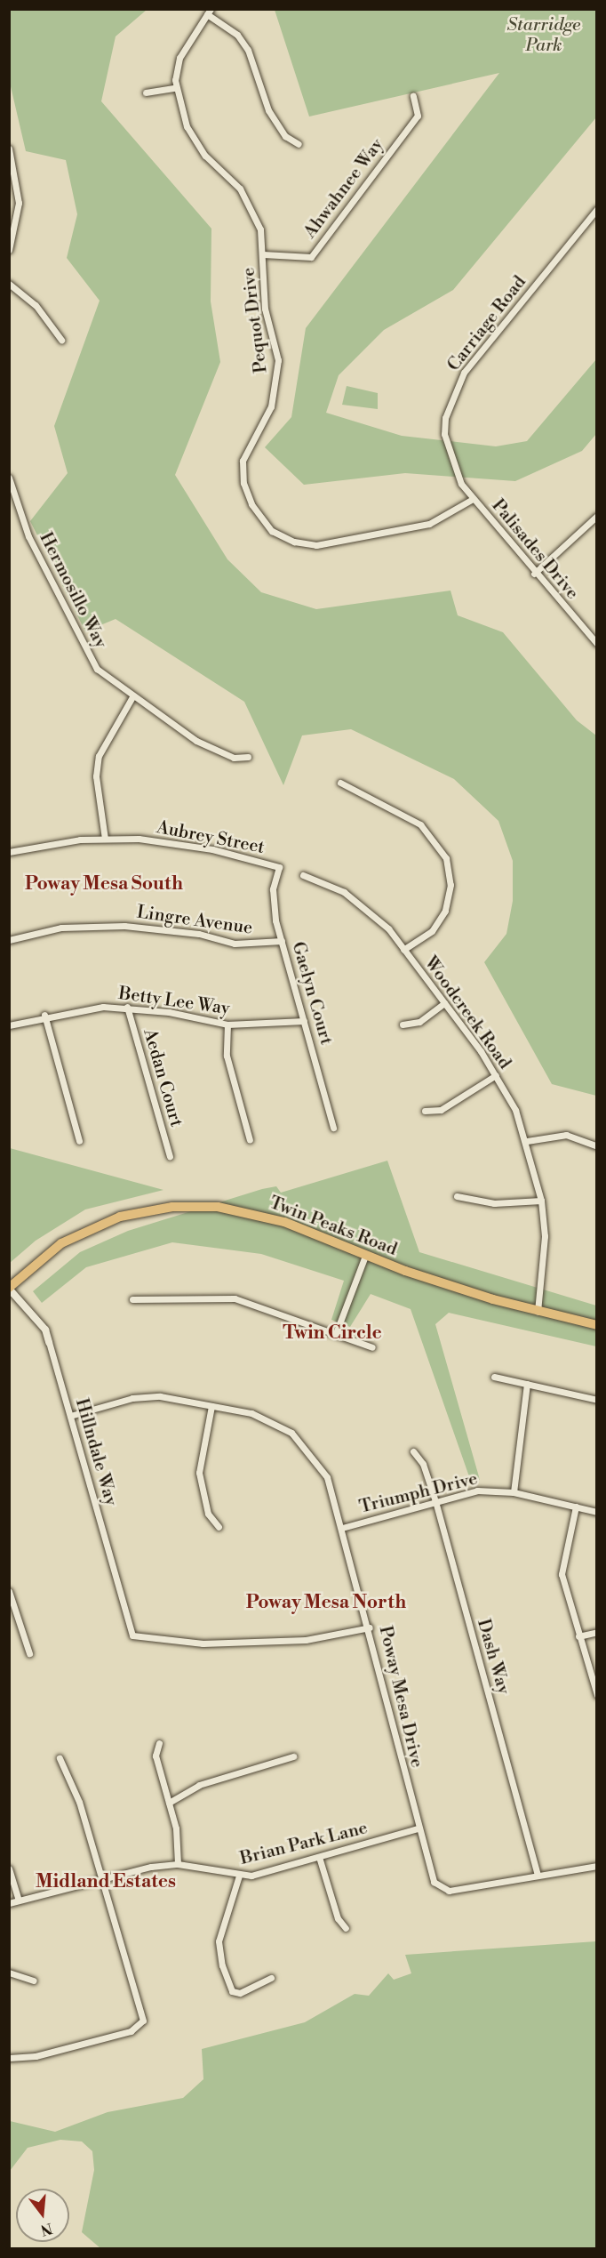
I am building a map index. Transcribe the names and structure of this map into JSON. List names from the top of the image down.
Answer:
{
  "streets": {
    "main road": ["Twin Peaks Road"],
    "street": [
      "Ahwahnee Way",
      "Pequot Drive",
      "Carriage Road",
      "Palisades Drive",
      "Hermosillo Way",
      "Aubrey Street",
      "Lingre Avenue",
      "Gaelyn Court",
      "Betty Lee Way",
      "Woodcreek Road",
      "Aedan Court",
      "Hillndale Way",
      "Triumph Drive",
      "Dash Way",
      "Poway Mesa Drive",
      "Brian Park Lane"
    ]
  },
  "crossings": [
    ["Ahwahnee Way", "Pequot Drive"],
    ["Pequot Drive", "Carriage Road"],
    ["Pequot Drive", "Palisades Drive"],
    ["Carriage Road", "Palisades Drive"],
    ["Aubrey Street", "Gaelyn Court"],
    ["Lingre Avenue", "Gaelyn Court"],
    ["Gaelyn Court", "Betty Lee Way"],
    ["Betty Lee Way", "Aedan Court"],
    ["Woodcreek Road", "Twin Peaks Road"],
    ["Twin Peaks Road", "Hillndale Way"],
    ["Hillndale Way", "Poway Mesa Drive"],
    ["Triumph Drive", "Dash Way"],
    ["Triumph Drive", "Poway Mesa Drive"],
    ["Dash Way", "Poway Mesa Drive"],
    ["Poway Mesa Drive", "Brian Park Lane"]
  ],
  "districts": [
    "Poway Mesa South",
    "Twin Circle",
    "Poway Mesa North",
    "Midland Estates"
  ],
  "parks": ["Starridge Park"],
  "north": "bottom"
}
